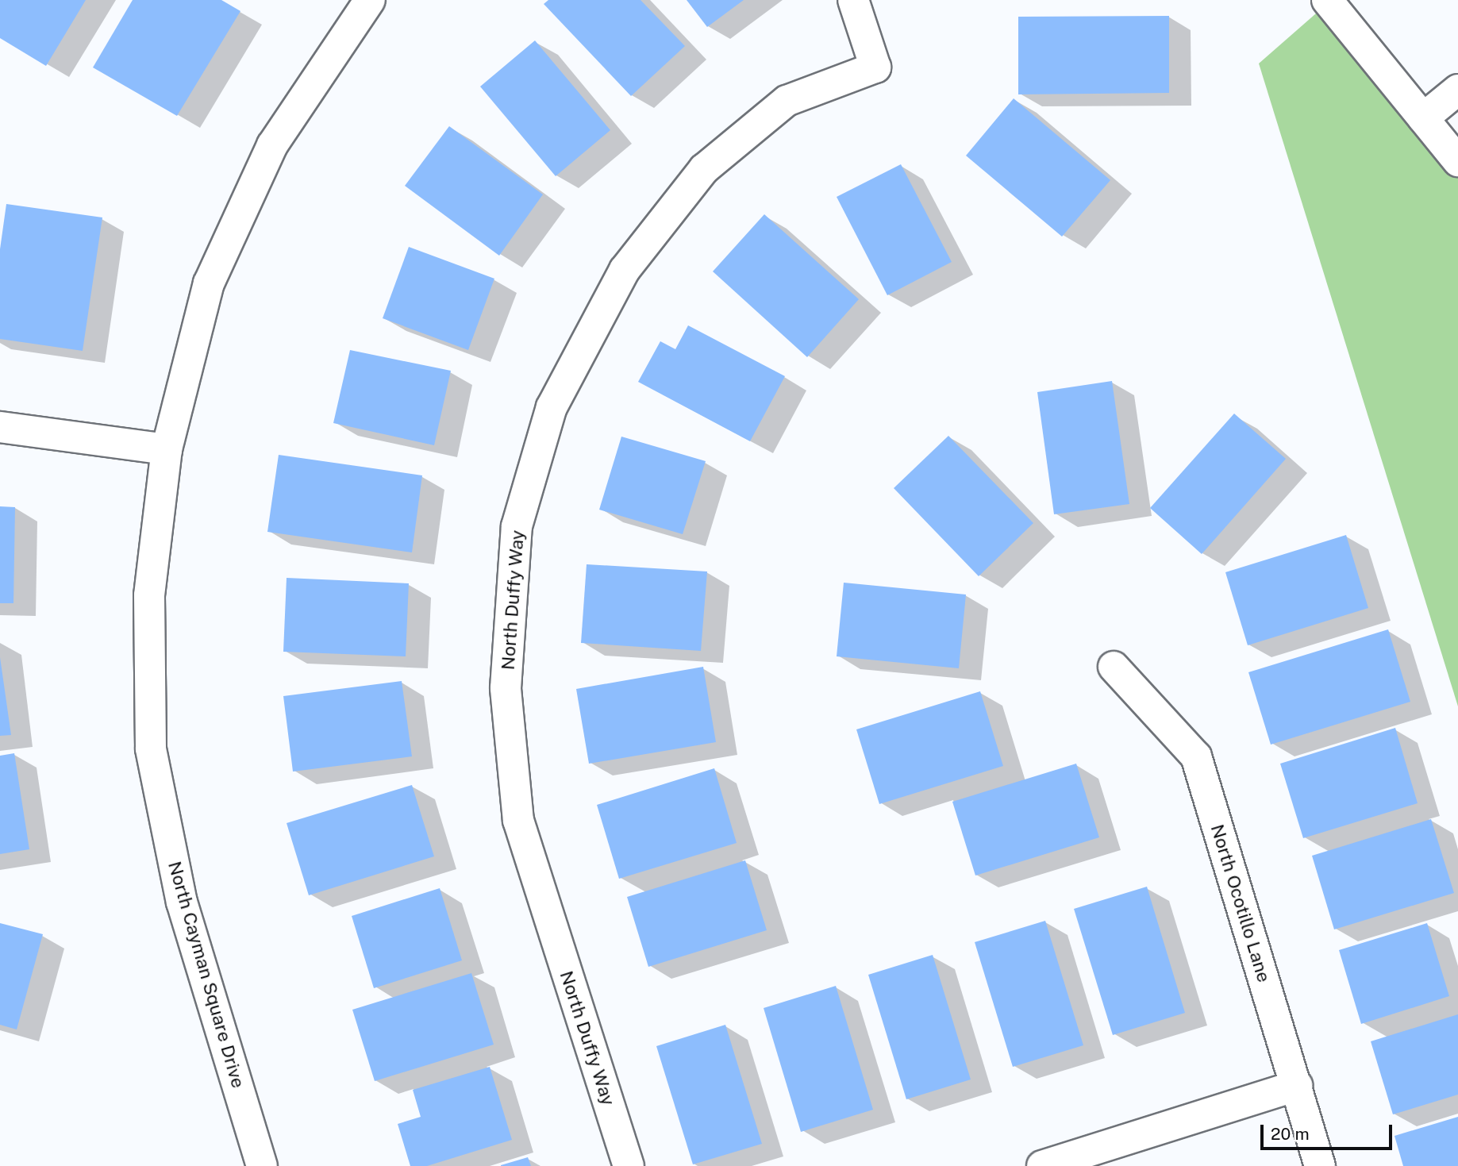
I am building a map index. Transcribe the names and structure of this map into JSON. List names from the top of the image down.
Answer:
{
  "streets": {
    "street": ["North Duffy Way", "North Ocotillo Lane", "North Cayman Square Drive"]
  },
  "scale_bar": "20 m"
}
